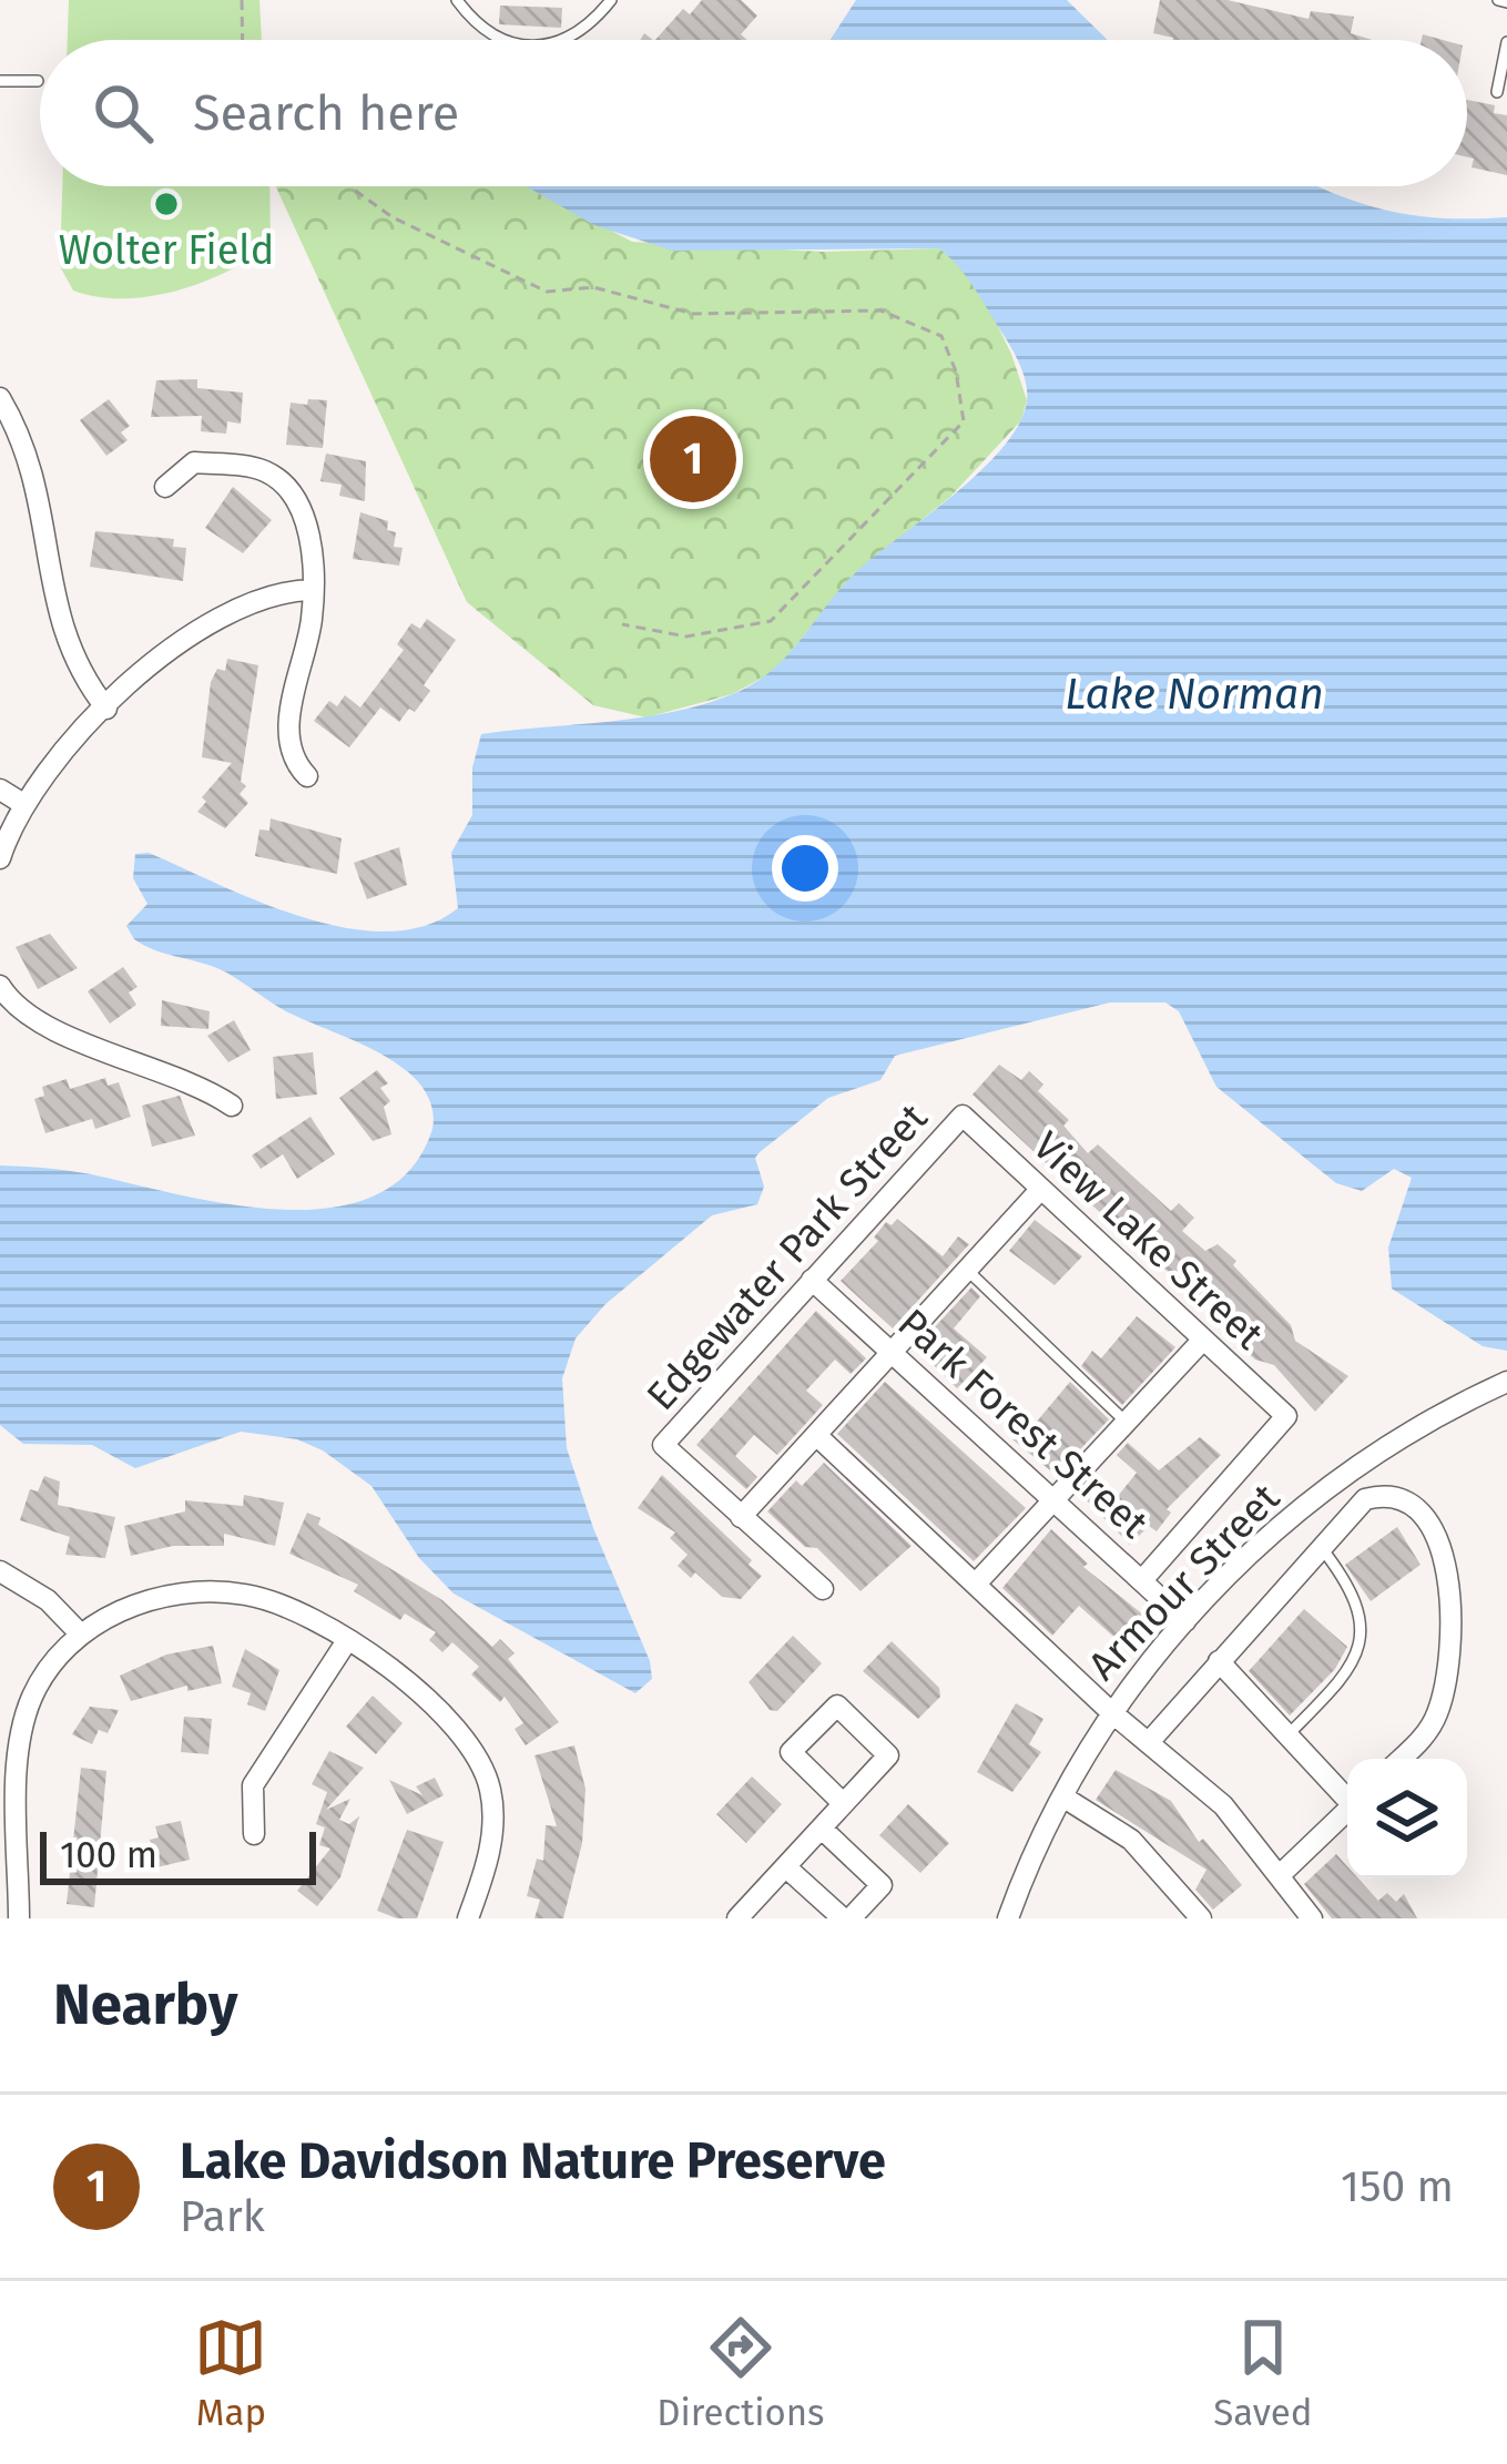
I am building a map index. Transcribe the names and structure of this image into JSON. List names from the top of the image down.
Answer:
{
  "streets": {
    "street": [
      "View Lake Street",
      "Edgewater Park Street",
      "Park Forest Street",
      "Armour Street"
    ]
  },
  "crossings": [
    ["View Lake Street", "Edgewater Park Street"],
    ["View Lake Street", "Park Forest Street"],
    ["Edgewater Park Street", "Park Forest Street"],
    ["Park Forest Street", "Armour Street"]
  ],
  "water": ["Lake Norman"],
  "places": ["Wolter Field"],
  "scale_bar": "100 m",
  "page": {
    "search": "Search here",
    "pins": "1",
    "scale": "100 m",
    "heading": "Nearby",
    "list": [
      {
        "mark": "1",
        "name": "Lake Davidson Nature Preserve",
        "note": "Park",
        "value": "150 m"
      }
    ],
    "nav": ["Map", "Directions", "Saved"]
  }
}
